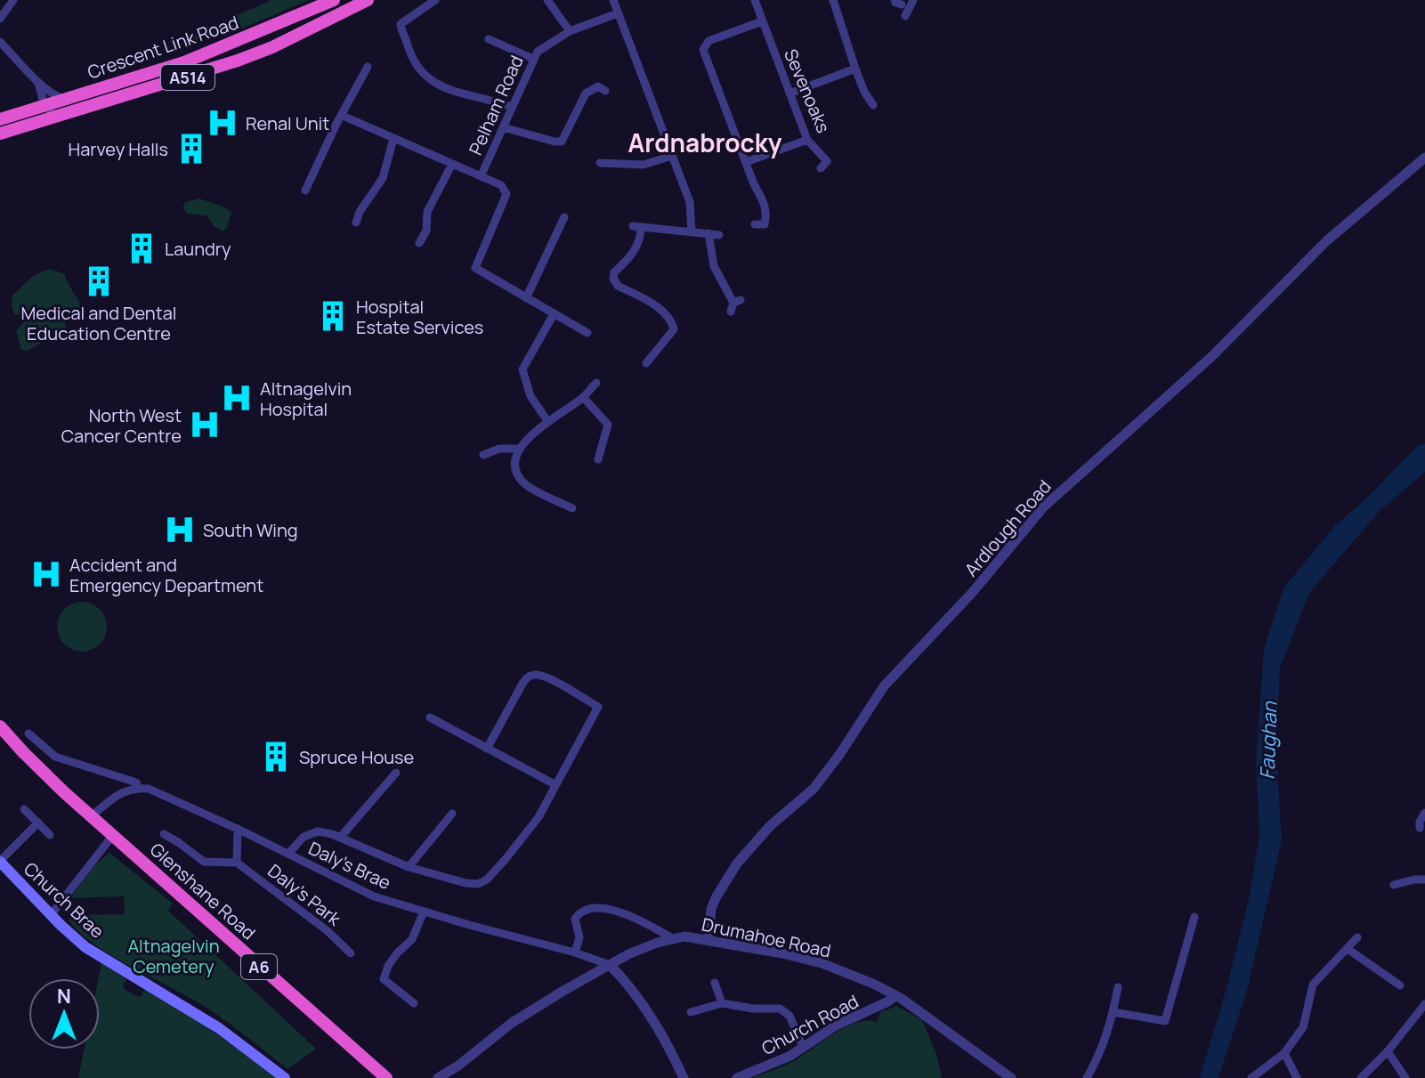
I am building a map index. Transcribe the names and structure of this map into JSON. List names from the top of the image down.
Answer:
{
  "streets": {
    "highway": [
      "Crescent Link Road",
      "A514",
      "Glenshane Road",
      "A6"
    ],
    "main road": ["Church Brae"],
    "street": [
      "Sevenoaks",
      "Pelham Road",
      "Ardlough Road",
      "Daly's Brae",
      "Daly's Park",
      "Drumahoe Road",
      "Church Road"
    ]
  },
  "crossings": [
    ["Ardlough Road", "Drumahoe Road"],
    ["Daly's Brae", "Drumahoe Road"],
    ["Drumahoe Road", "Church Road"]
  ],
  "districts": ["Ardnabrocky"],
  "water": ["Faughan"],
  "parks": ["Altnagelvin Cemetery"],
  "places": {
    "hospital": [
      "Renal Unit",
      "Altnagelvin Hospital",
      "North West Cancer Centre",
      "South Wing",
      "Accident and Emergency Department"
    ],
    "building": [
      "Harvey Halls",
      "Laundry",
      "Medical and Dental Education Centre",
      "Hospital Estate Services",
      "Spruce House"
    ]
  },
  "north": "top"
}
